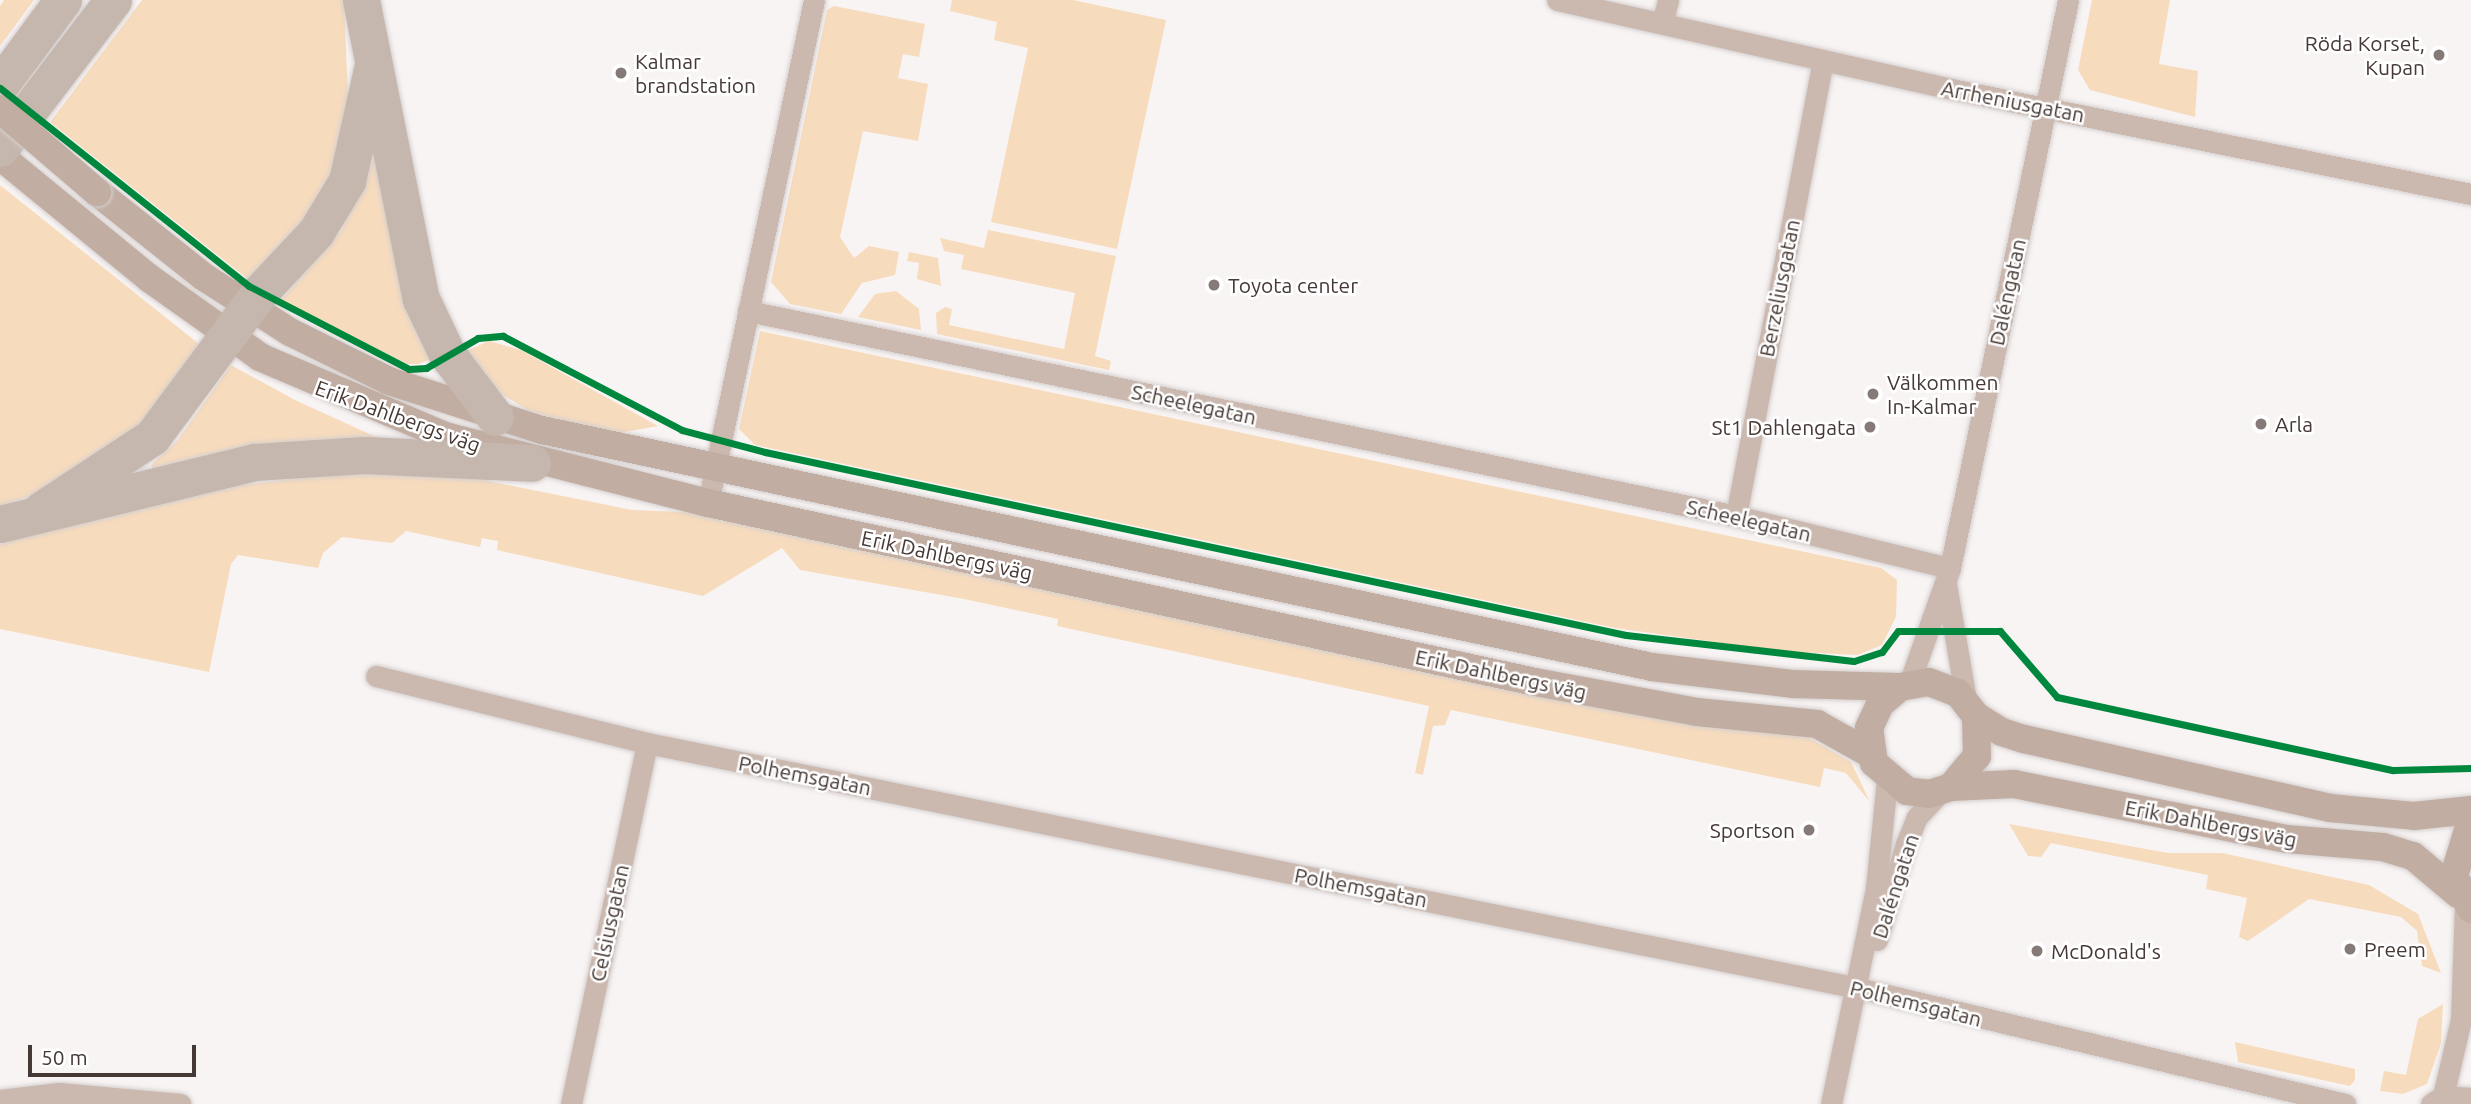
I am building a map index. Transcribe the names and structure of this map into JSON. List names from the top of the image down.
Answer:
{
  "streets": {
    "main road": ["Erik Dahlbergs väg"],
    "street": [
      "Arrheniusgatan",
      "Berzeliusgatan",
      "Daléngatan",
      "Scheelegatan",
      "Polhemsgatan",
      "Celsiusgatan"
    ]
  },
  "crossings": [
    ["Arrheniusgatan", "Berzeliusgatan"],
    ["Arrheniusgatan", "Daléngatan"],
    ["Berzeliusgatan", "Scheelegatan"],
    ["Daléngatan", "Scheelegatan"],
    ["Daléngatan", "Erik Dahlbergs väg"],
    ["Daléngatan", "Polhemsgatan"],
    ["Polhemsgatan", "Celsiusgatan"]
  ],
  "places": [
    "Röda Korset, Kupan",
    "Kalmar brandstation",
    "Toyota center",
    "Välkommen In-Kalmar",
    "Arla",
    "St1 Dahlengata",
    "Sportson",
    "Preem",
    "McDonald's"
  ],
  "scale_bar": "50 m"
}
